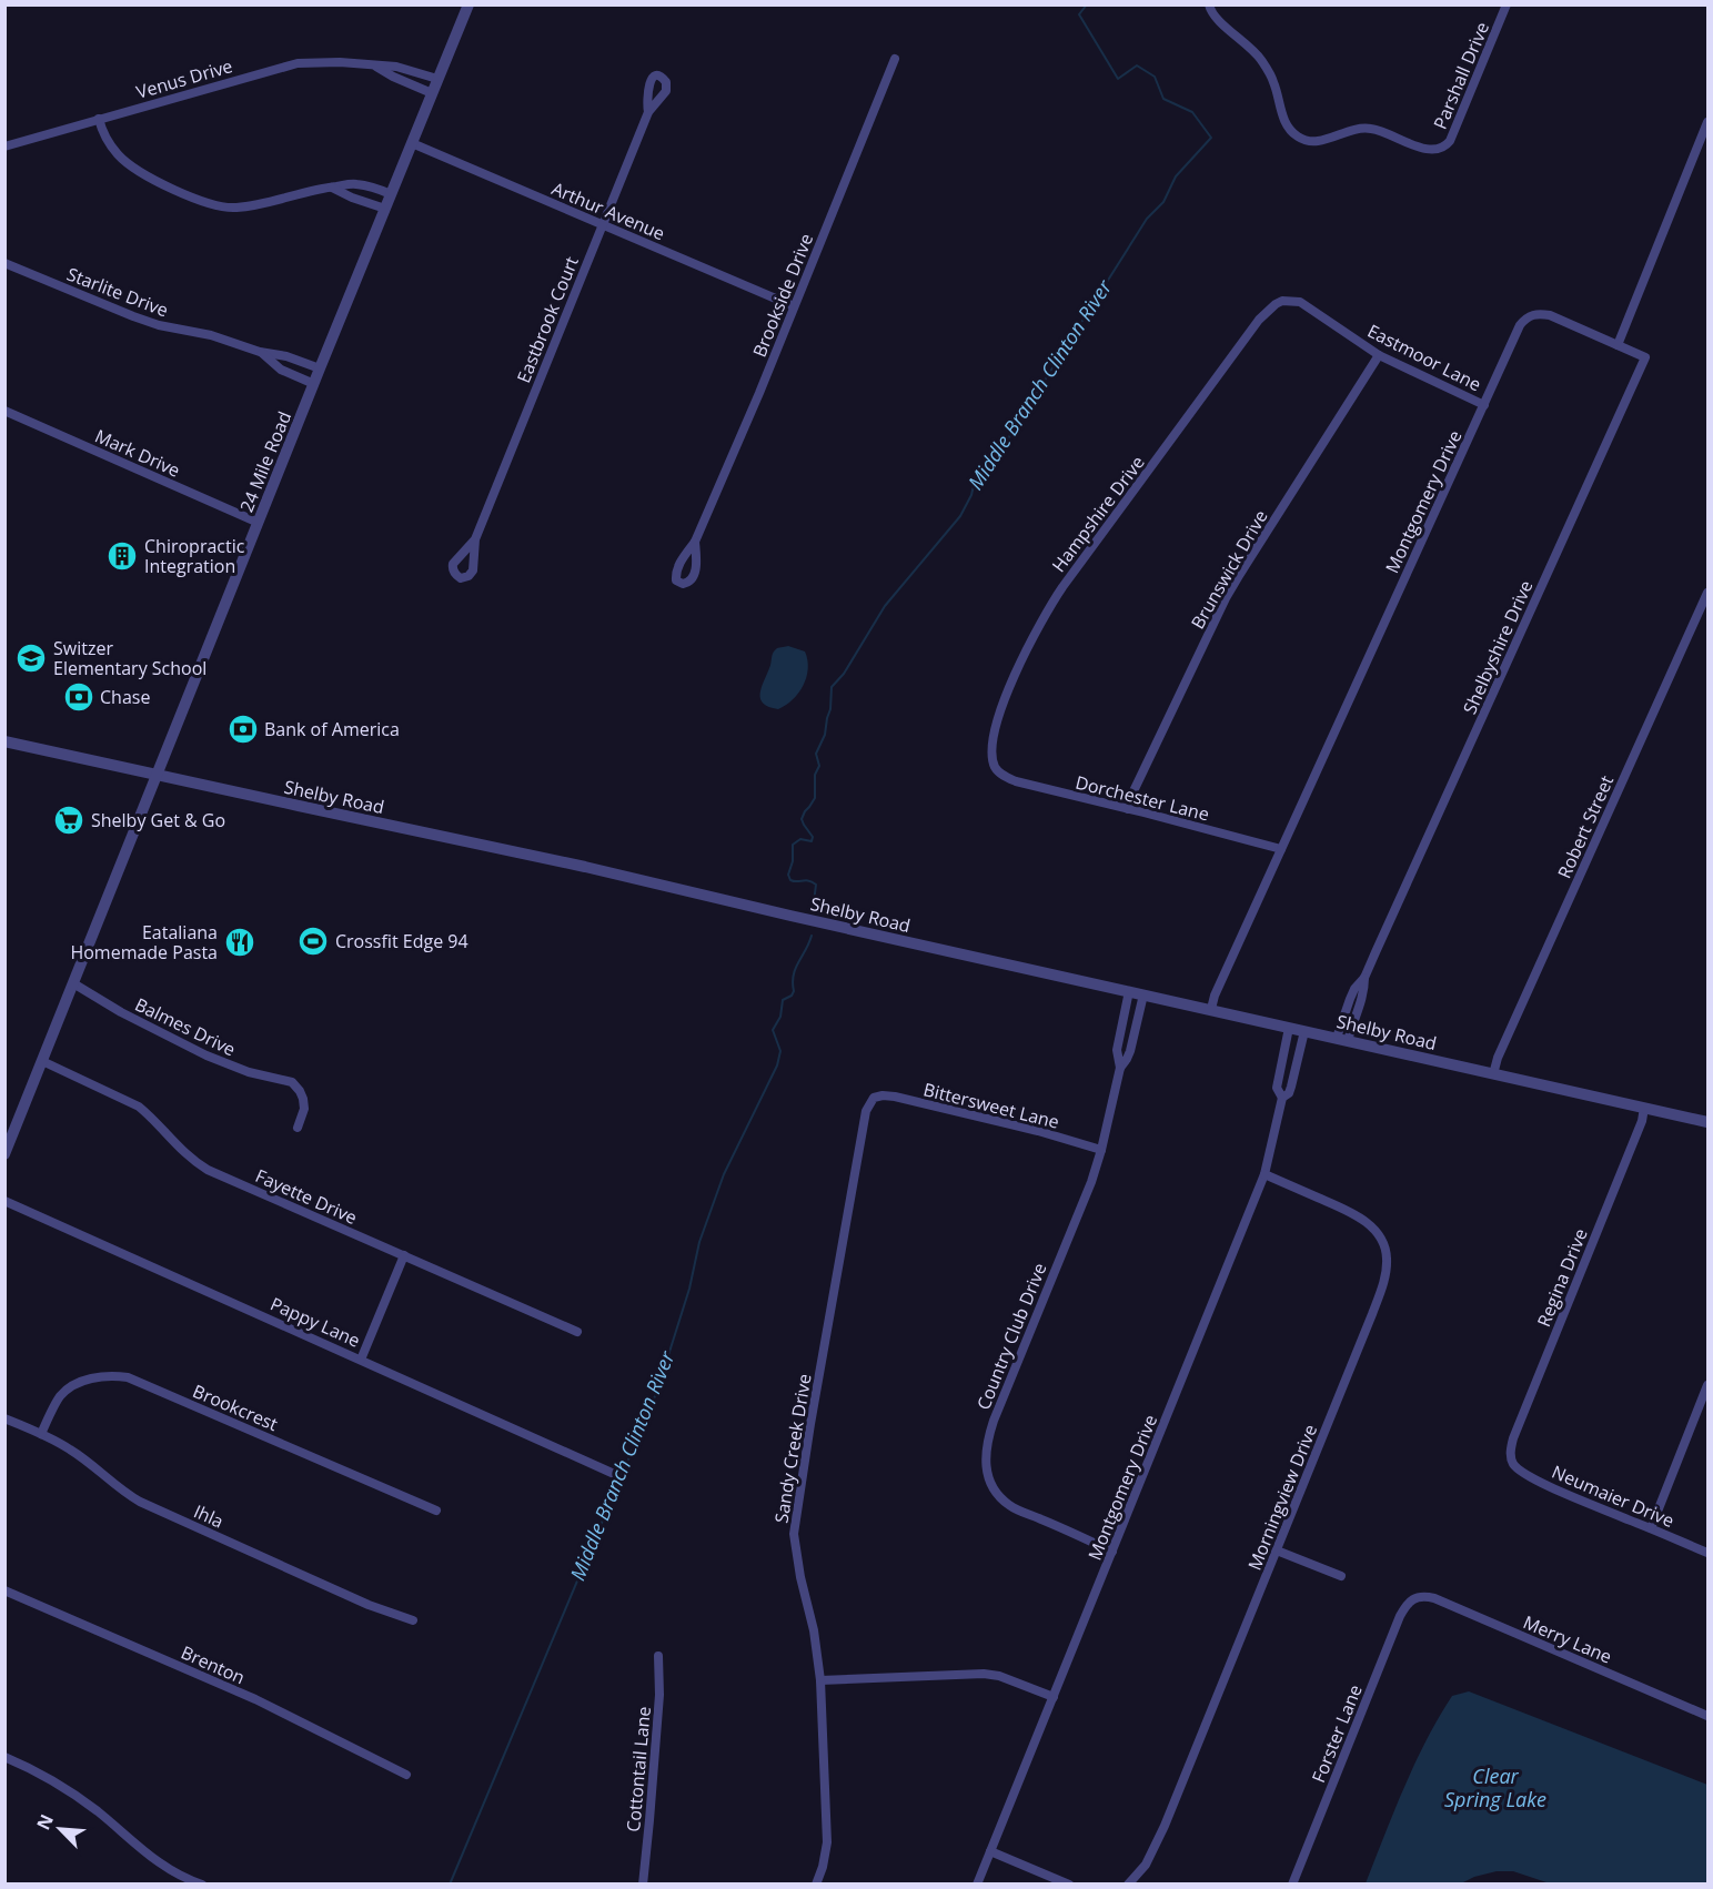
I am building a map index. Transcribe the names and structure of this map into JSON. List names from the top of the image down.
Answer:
{
  "streets": {
    "street": [
      "Parshall Drive",
      "Venus Drive",
      "Arthur Avenue",
      "Starlite Drive",
      "Brookside Drive",
      "Eastbrook Court",
      "Eastmoor Lane",
      "Mark Drive",
      "24 Mile Road",
      "Montgomery Drive",
      "Hampshire Drive",
      "Brunswick Drive",
      "Shelbyshire Drive",
      "Shelby Road",
      "Dorchester Lane",
      "Robert Street",
      "Balmes Drive",
      "Bittersweet Lane",
      "Fayette Drive",
      "Regina Drive",
      "Pappy Lane",
      "Country Club Drive",
      "Brookcrest",
      "Sandy Creek Drive",
      "Neumaier Drive",
      "Morningview Drive",
      "Ihla",
      "Merry Lane",
      "Brenton",
      "Forster Lane",
      "Cottontail Lane"
    ]
  },
  "crossings": [
    ["Venus Drive", "24 Mile Road"],
    ["Arthur Avenue", "Brookside Drive"],
    ["Arthur Avenue", "Eastbrook Court"],
    ["Arthur Avenue", "24 Mile Road"],
    ["Starlite Drive", "24 Mile Road"],
    ["Eastmoor Lane", "Montgomery Drive"],
    ["Eastmoor Lane", "Hampshire Drive"],
    ["Eastmoor Lane", "Brunswick Drive"],
    ["Mark Drive", "24 Mile Road"],
    ["24 Mile Road", "Shelby Road"],
    ["24 Mile Road", "Balmes Drive"],
    ["24 Mile Road", "Fayette Drive"],
    ["Montgomery Drive", "Shelbyshire Drive"],
    ["Montgomery Drive", "Shelby Road"],
    ["Montgomery Drive", "Dorchester Lane"],
    ["Montgomery Drive", "Country Club Drive"],
    ["Montgomery Drive", "Morningview Drive"],
    ["Hampshire Drive", "Dorchester Lane"],
    ["Brunswick Drive", "Dorchester Lane"],
    ["Shelbyshire Drive", "Shelby Road"],
    ["Shelby Road", "Robert Street"],
    ["Shelby Road", "Regina Drive"],
    ["Shelby Road", "Country Club Drive"],
    ["Bittersweet Lane", "Country Club Drive"],
    ["Bittersweet Lane", "Sandy Creek Drive"],
    ["Regina Drive", "Neumaier Drive"],
    ["Brookcrest", "Ihla"],
    ["Merry Lane", "Forster Lane"]
  ],
  "water": ["Middle Branch Clinton River", "Clear Spring Lake"],
  "places": {
    "building": ["Chiropractic Integration"],
    "school or university": ["Switzer Elementary School"],
    "bank": ["Chase", "Bank of America"],
    "supermarket": ["Shelby Get & Go"],
    "sports": ["Crossfit Edge 94"],
    "restaurant": ["Eataliana Homemade Pasta"]
  },
  "north": "top left"
}
